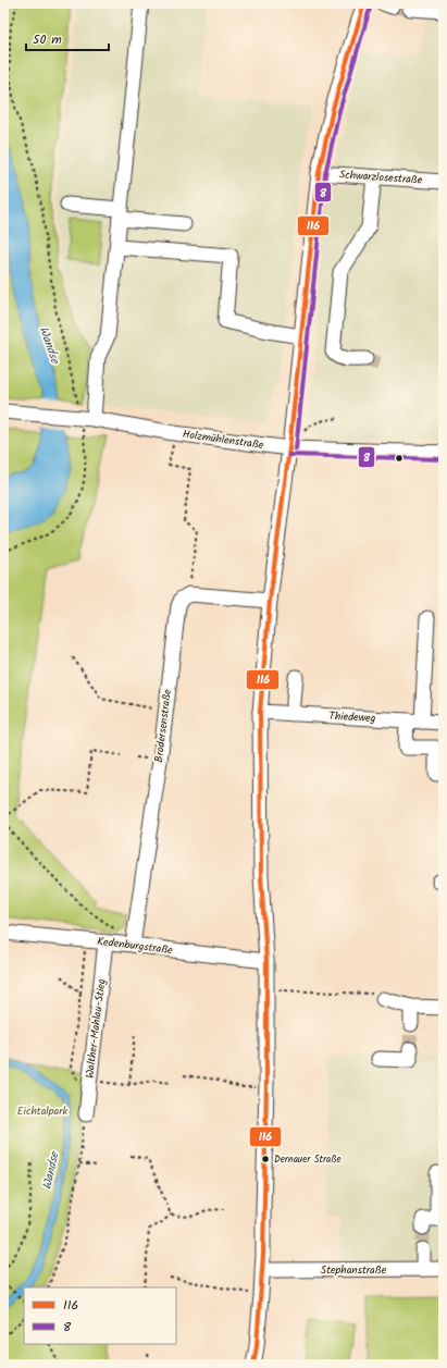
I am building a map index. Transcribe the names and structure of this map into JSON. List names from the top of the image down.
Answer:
{
  "streets": {
    "street": [
      "Schwarzlosestraße",
      "Holzmühlenstraße",
      "Thiedeweg",
      "Brodersenstraße",
      "Kedenburgstraße",
      "Walther-Mahlau-Stieg",
      "Stephanstraße"
    ]
  },
  "crossings": [
    ["Brodersenstraße", "Kedenburgstraße"],
    ["Kedenburgstraße", "Walther-Mahlau-Stieg"]
  ],
  "water": ["Wandse"],
  "parks": ["Eichtalpark"],
  "places": ["Dernauer Straße"],
  "lines": ["transit line 116", "transit line 8"],
  "legend": ["116", "8"],
  "scale_bar": "50 m"
}
